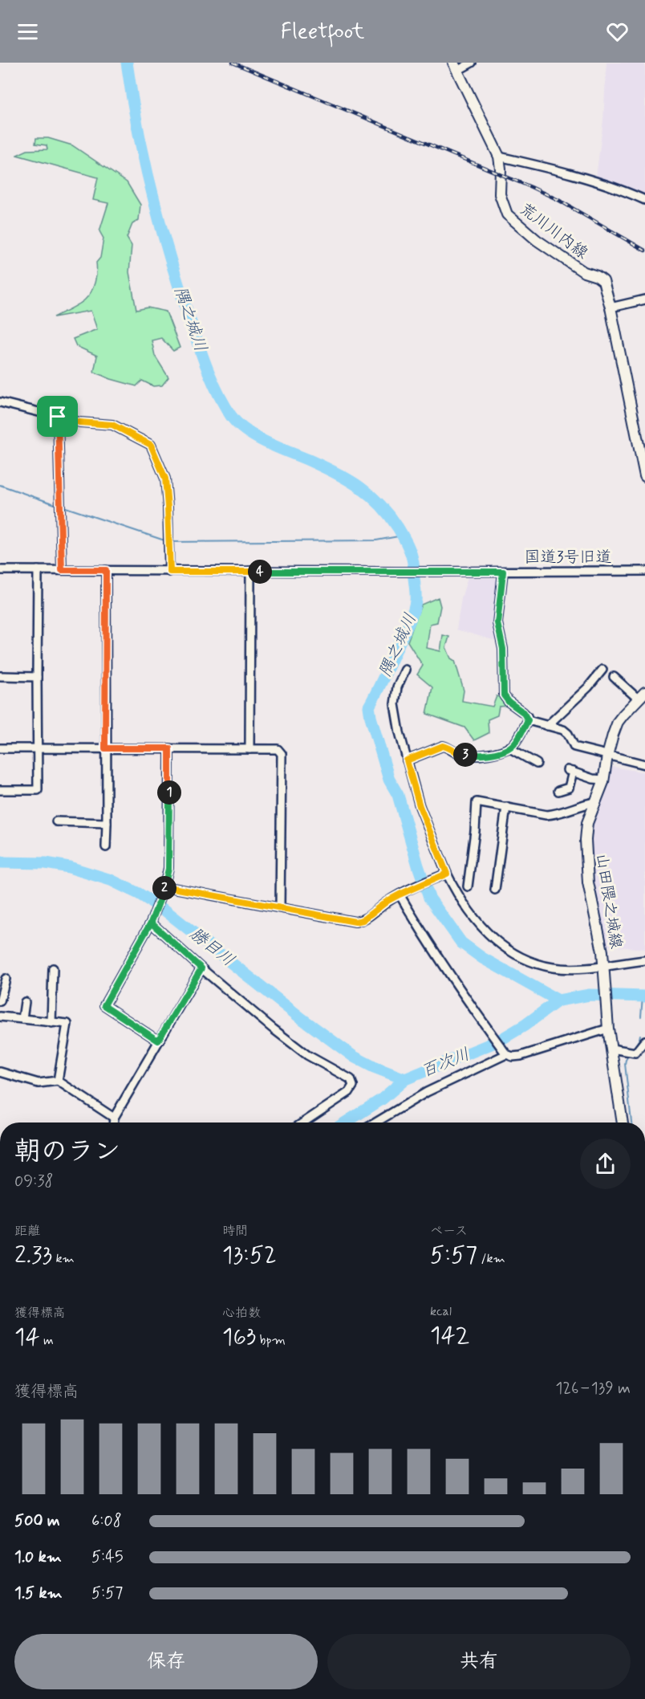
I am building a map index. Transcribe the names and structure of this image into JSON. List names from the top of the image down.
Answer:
{
  "streets": {
    "main road": ["荒川川内線", "山田隈之城線"],
    "street": ["国道3号旧道"]
  },
  "water": ["隅之城川", "勝目川", "百次川"],
  "page": {
    "header": "Fleetfoot",
    "pins": [
      "4",
      "3",
      "1",
      "2"
    ],
    "heading": ["朝のラン", "09:38"],
    "stats": [
      ["距離", "2.33 km"],
      ["時間", "13:52"],
      ["ペース", "5:57 /km"],
      ["獲得標高", "14 m"],
      ["心拍数", "163 bpm"],
      ["kcal", "142"]
    ],
    "chart": ["獲得標高", "126–139 m"],
    "list": [
      {
        "name": "500 m",
        "note": "6:08"
      },
      {
        "name": "1.0 km",
        "note": "5:45"
      },
      {
        "name": "1.5 km",
        "note": "5:57"
      }
    ],
    "buttons": ["保存", "共有"]
  }
}
